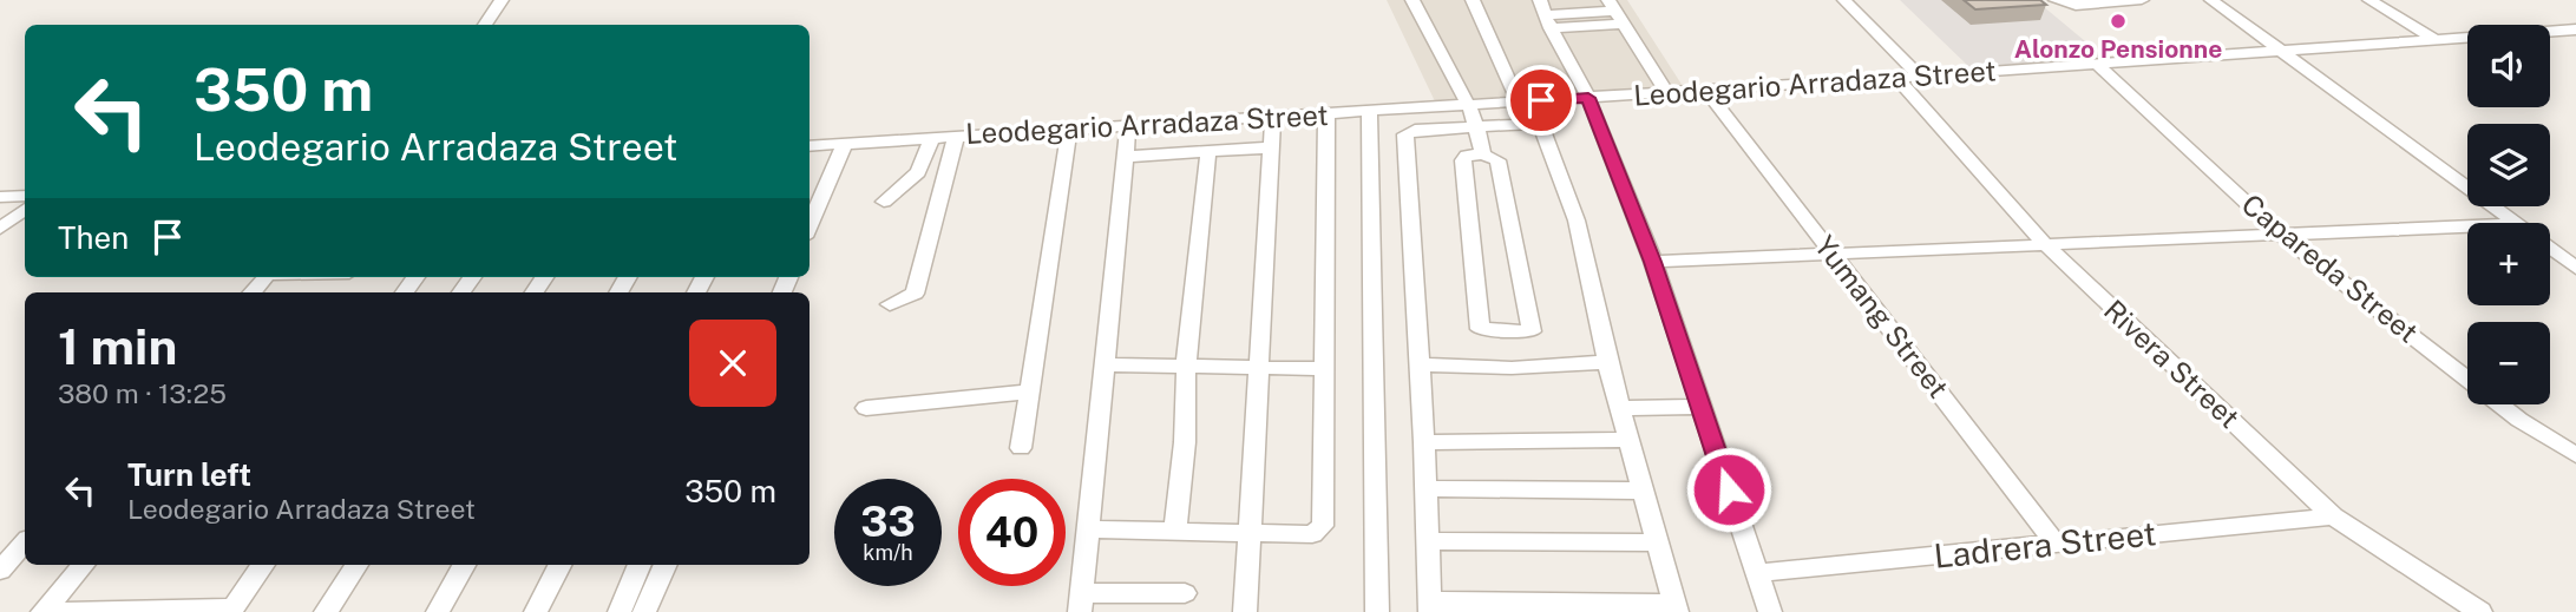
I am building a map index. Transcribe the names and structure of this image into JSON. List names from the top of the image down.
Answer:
{
  "streets": {
    "street": [
      "Leodegario Arradaza Street",
      "Capareda Street",
      "Yumang Street",
      "Rivera Street",
      "Ladrera Street"
    ]
  },
  "crossings": [
    ["Leodegario Arradaza Street", "Capareda Street"],
    ["Leodegario Arradaza Street", "Yumang Street"],
    ["Leodegario Arradaza Street", "Rivera Street"],
    ["Yumang Street", "Ladrera Street"],
    ["Rivera Street", "Ladrera Street"]
  ],
  "places": ["Alonzo Pensionne"],
  "page": {
    "map_buttons": ["+", "−"],
    "turn": ["350 m", "Leodegario Arradaza Street"],
    "then": "Then",
    "heading": ["1 min", "380 m · 13:25"],
    "list": [
      {
        "name": "Turn left",
        "note": "Leodegario Arradaza Street",
        "value": "350 m"
      }
    ],
    "speed": "33 km/h",
    "limit": "40"
  }
}
